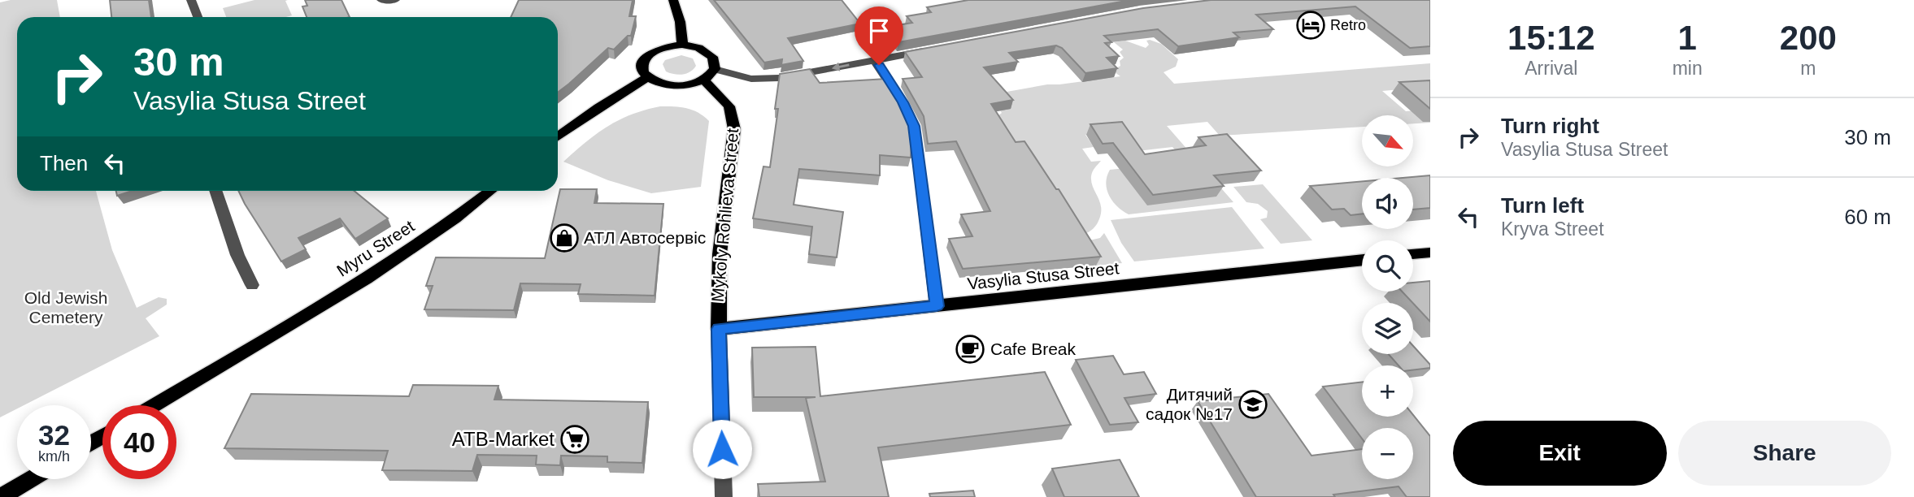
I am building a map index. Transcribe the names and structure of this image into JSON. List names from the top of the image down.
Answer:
{
  "streets": {
    "main road": ["Mykoly Rohlieva Street", "Myru Street", "Vasylia Stusa Street"]
  },
  "crossings": [
    ["Mykoly Rohlieva Street", "Vasylia Stusa Street"]
  ],
  "parks": ["Old Jewish Cemetery"],
  "places": {
    "hotel": ["Retro"],
    "shop": ["АТЛ Автосервіс"],
    "cafe": ["Cafe Break"],
    "school or university": ["Дитячий садок №17"],
    "supermarket": ["ATB-Market"]
  },
  "north": "bottom right",
  "page": {
    "eta": [
      "15:12",
      "Arrival",
      "1",
      "min",
      "200",
      "m"
    ],
    "turn": ["30 m", "Vasylia Stusa Street"],
    "list": [
      {
        "name": "Turn right",
        "note": "Vasylia Stusa Street",
        "value": "30 m"
      },
      {
        "name": "Turn left",
        "note": "Kryva Street",
        "value": "60 m"
      }
    ],
    "map_buttons": ["+", "−"],
    "then": "Then",
    "speed": "32 km/h",
    "limit": "40",
    "buttons": ["Exit", "Share"]
  }
}
